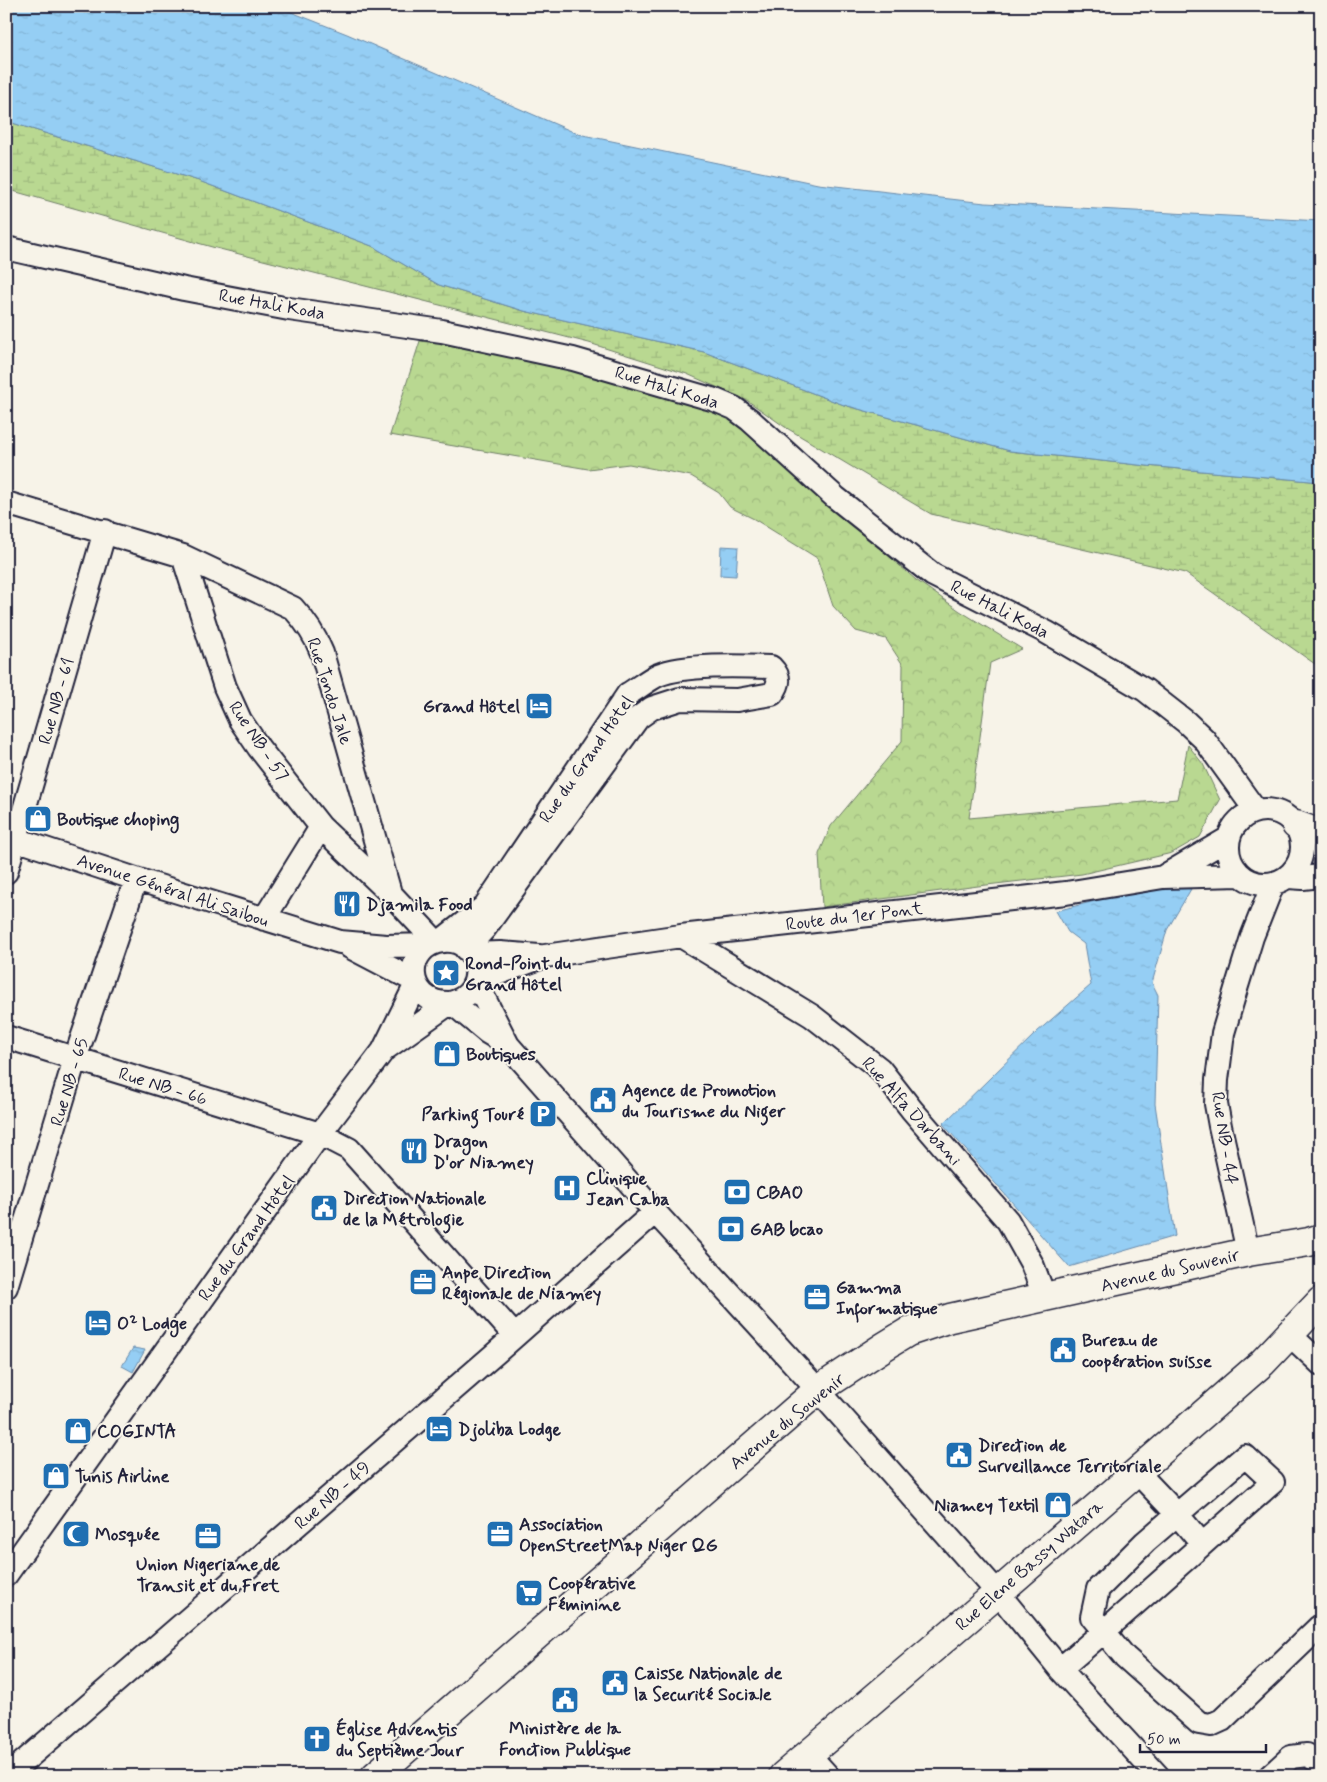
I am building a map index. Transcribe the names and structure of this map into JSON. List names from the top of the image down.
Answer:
{
  "streets": {
    "main road": ["Avenue du Souvenir", "Rue Elene Bassy Watara"],
    "street": [
      "Rue Hali Koda",
      "Rue Tondo Jale",
      "Rue NB - 61",
      "Rue NB - 57",
      "Rue du Grand Hôtel",
      "Avenue Général Ali Saibou",
      "Route du 1er Pont",
      "Rue NB - 65",
      "Rue NB - 66",
      "Rue Alfa Darbani",
      "Rue NB - 44",
      "Rue NB - 49"
    ]
  },
  "crossings": [
    ["Rue Hali Koda", "Route du 1er Pont"],
    ["Rue Hali Koda", "Rue NB - 44"],
    ["Rue Tondo Jale", "Rue NB - 61"],
    ["Rue Tondo Jale", "Rue NB - 57"],
    ["Rue Tondo Jale", "Rue du Grand Hôtel"],
    ["Rue Tondo Jale", "Avenue Général Ali Saibou"],
    ["Rue Tondo Jale", "Route du 1er Pont"],
    ["Rue NB - 61", "Avenue Général Ali Saibou"],
    ["Rue du Grand Hôtel", "Avenue Général Ali Saibou"],
    ["Rue du Grand Hôtel", "Route du 1er Pont"],
    ["Rue du Grand Hôtel", "Rue NB - 66"],
    ["Avenue Général Ali Saibou", "Route du 1er Pont"],
    ["Avenue Général Ali Saibou", "Rue NB - 65"],
    ["Route du 1er Pont", "Rue Alfa Darbani"],
    ["Route du 1er Pont", "Rue NB - 44"],
    ["Rue NB - 65", "Rue NB - 66"],
    ["Rue NB - 66", "Rue NB - 49"],
    ["Rue Alfa Darbani", "Avenue du Souvenir"],
    ["Rue NB - 44", "Avenue du Souvenir"]
  ],
  "places": {
    "hotel": ["Grand Hôtel", "O² Lodge", "Djoliba Lodge"],
    "shop": [
      "Boutique choping",
      "Boutiques",
      "COGINTA",
      "Tunis Airline",
      "Niamey Textil"
    ],
    "restaurant": ["Djamila Food", "Dragon D'or Niamey"],
    "place": ["Rond-Point du Grand Hôtel"],
    "public building": [
      "Agence de Promotion du Tourisme du Niger",
      "Direction Nationale de la Métrologie",
      "Bureau de coopération suisse",
      "Direction de Surveillance Territoriale",
      "Caisse Nationale de la Securité Sociale",
      "Ministère de la Fonction Publique"
    ],
    "parking": ["Parking Touré"],
    "hospital": ["Clinique Jean Caba"],
    "bank": ["CBAO", "GAB bcao"],
    "office": [
      "Anpe Direction Régionale de Niamey",
      "Gamma Informatique",
      "Association OpenStreetMap Niger QG",
      "Union Nigeriane de Transit et du Fret"
    ],
    "mosque": ["Mosquée"],
    "supermarket": ["Coopérative Féminine"],
    "church": ["Église Adventis du Septième Jour"]
  },
  "scale_bar": "50 m"
}
